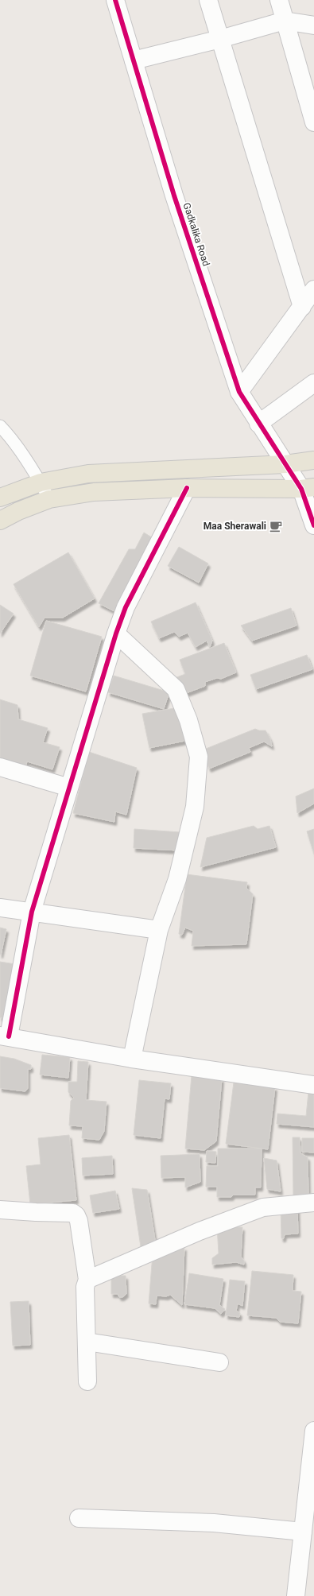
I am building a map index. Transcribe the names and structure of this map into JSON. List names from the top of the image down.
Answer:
{
  "streets": {
    "street": ["Gadkalika Road"]
  },
  "places": {
    "cafe": ["Maa Sherawali"]
  }
}
